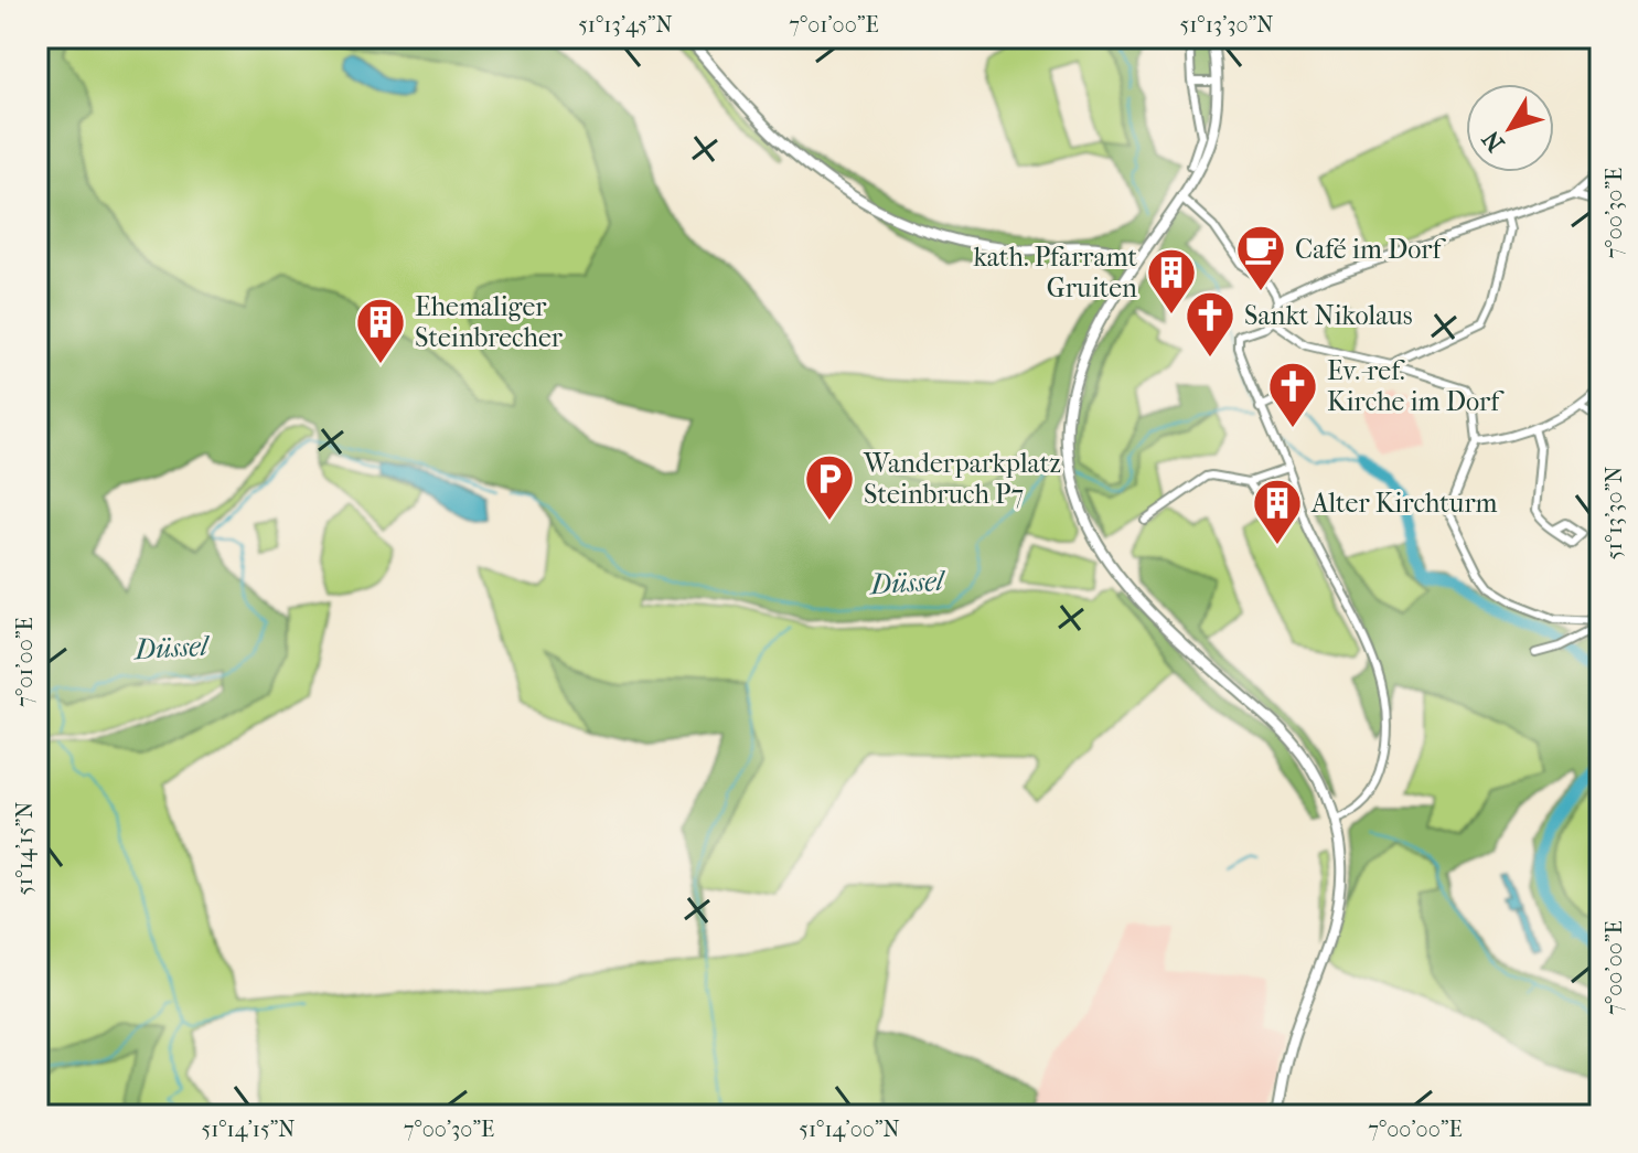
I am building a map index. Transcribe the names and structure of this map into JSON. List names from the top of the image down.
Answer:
{
  "water": ["Düssel"],
  "places": {
    "cafe": ["Café im Dorf"],
    "building": ["kath. Pfarramt Gruiten", "Ehemaliger Steinbrecher", "Alter Kirchturm"],
    "church": ["Sankt Nikolaus", "Ev.-ref. Kirche im Dorf"],
    "parking": ["Wanderparkplatz Steinbruch P7"]
  },
  "north": "bottom left",
  "coordinates": [
    "51°13'45\"N",
    "7°01'00\"E",
    "51°13'30\"N",
    "7°00'30\"E",
    "51°14'15\"N",
    "7°00'00\"E",
    "51°14'00\"N"
  ]
}
